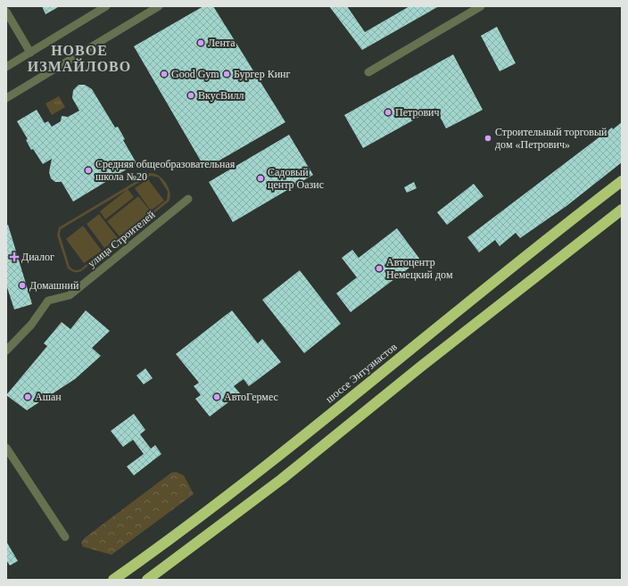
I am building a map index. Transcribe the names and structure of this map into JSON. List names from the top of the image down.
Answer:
{
  "streets": {
    "highway": ["шоссе Энтузиастов"],
    "street": ["улица Строителей"]
  },
  "districts": ["НОВОЕ ИЗМАЙЛОВО"],
  "places": {
    "other": [
      "Лента",
      "Good Gym",
      "Бургер Кинг",
      "ВкусВилл",
      "Петрович",
      "Строительный торговый дом «Петрович»",
      "Средняя общеобразовательная школа №20",
      "Садовый центр Оазис",
      "Автоцентр Немецкий дом",
      "Домашний",
      "Ашан",
      "АвтоГермес"
    ],
    "health": ["Диалог"]
  }
}
